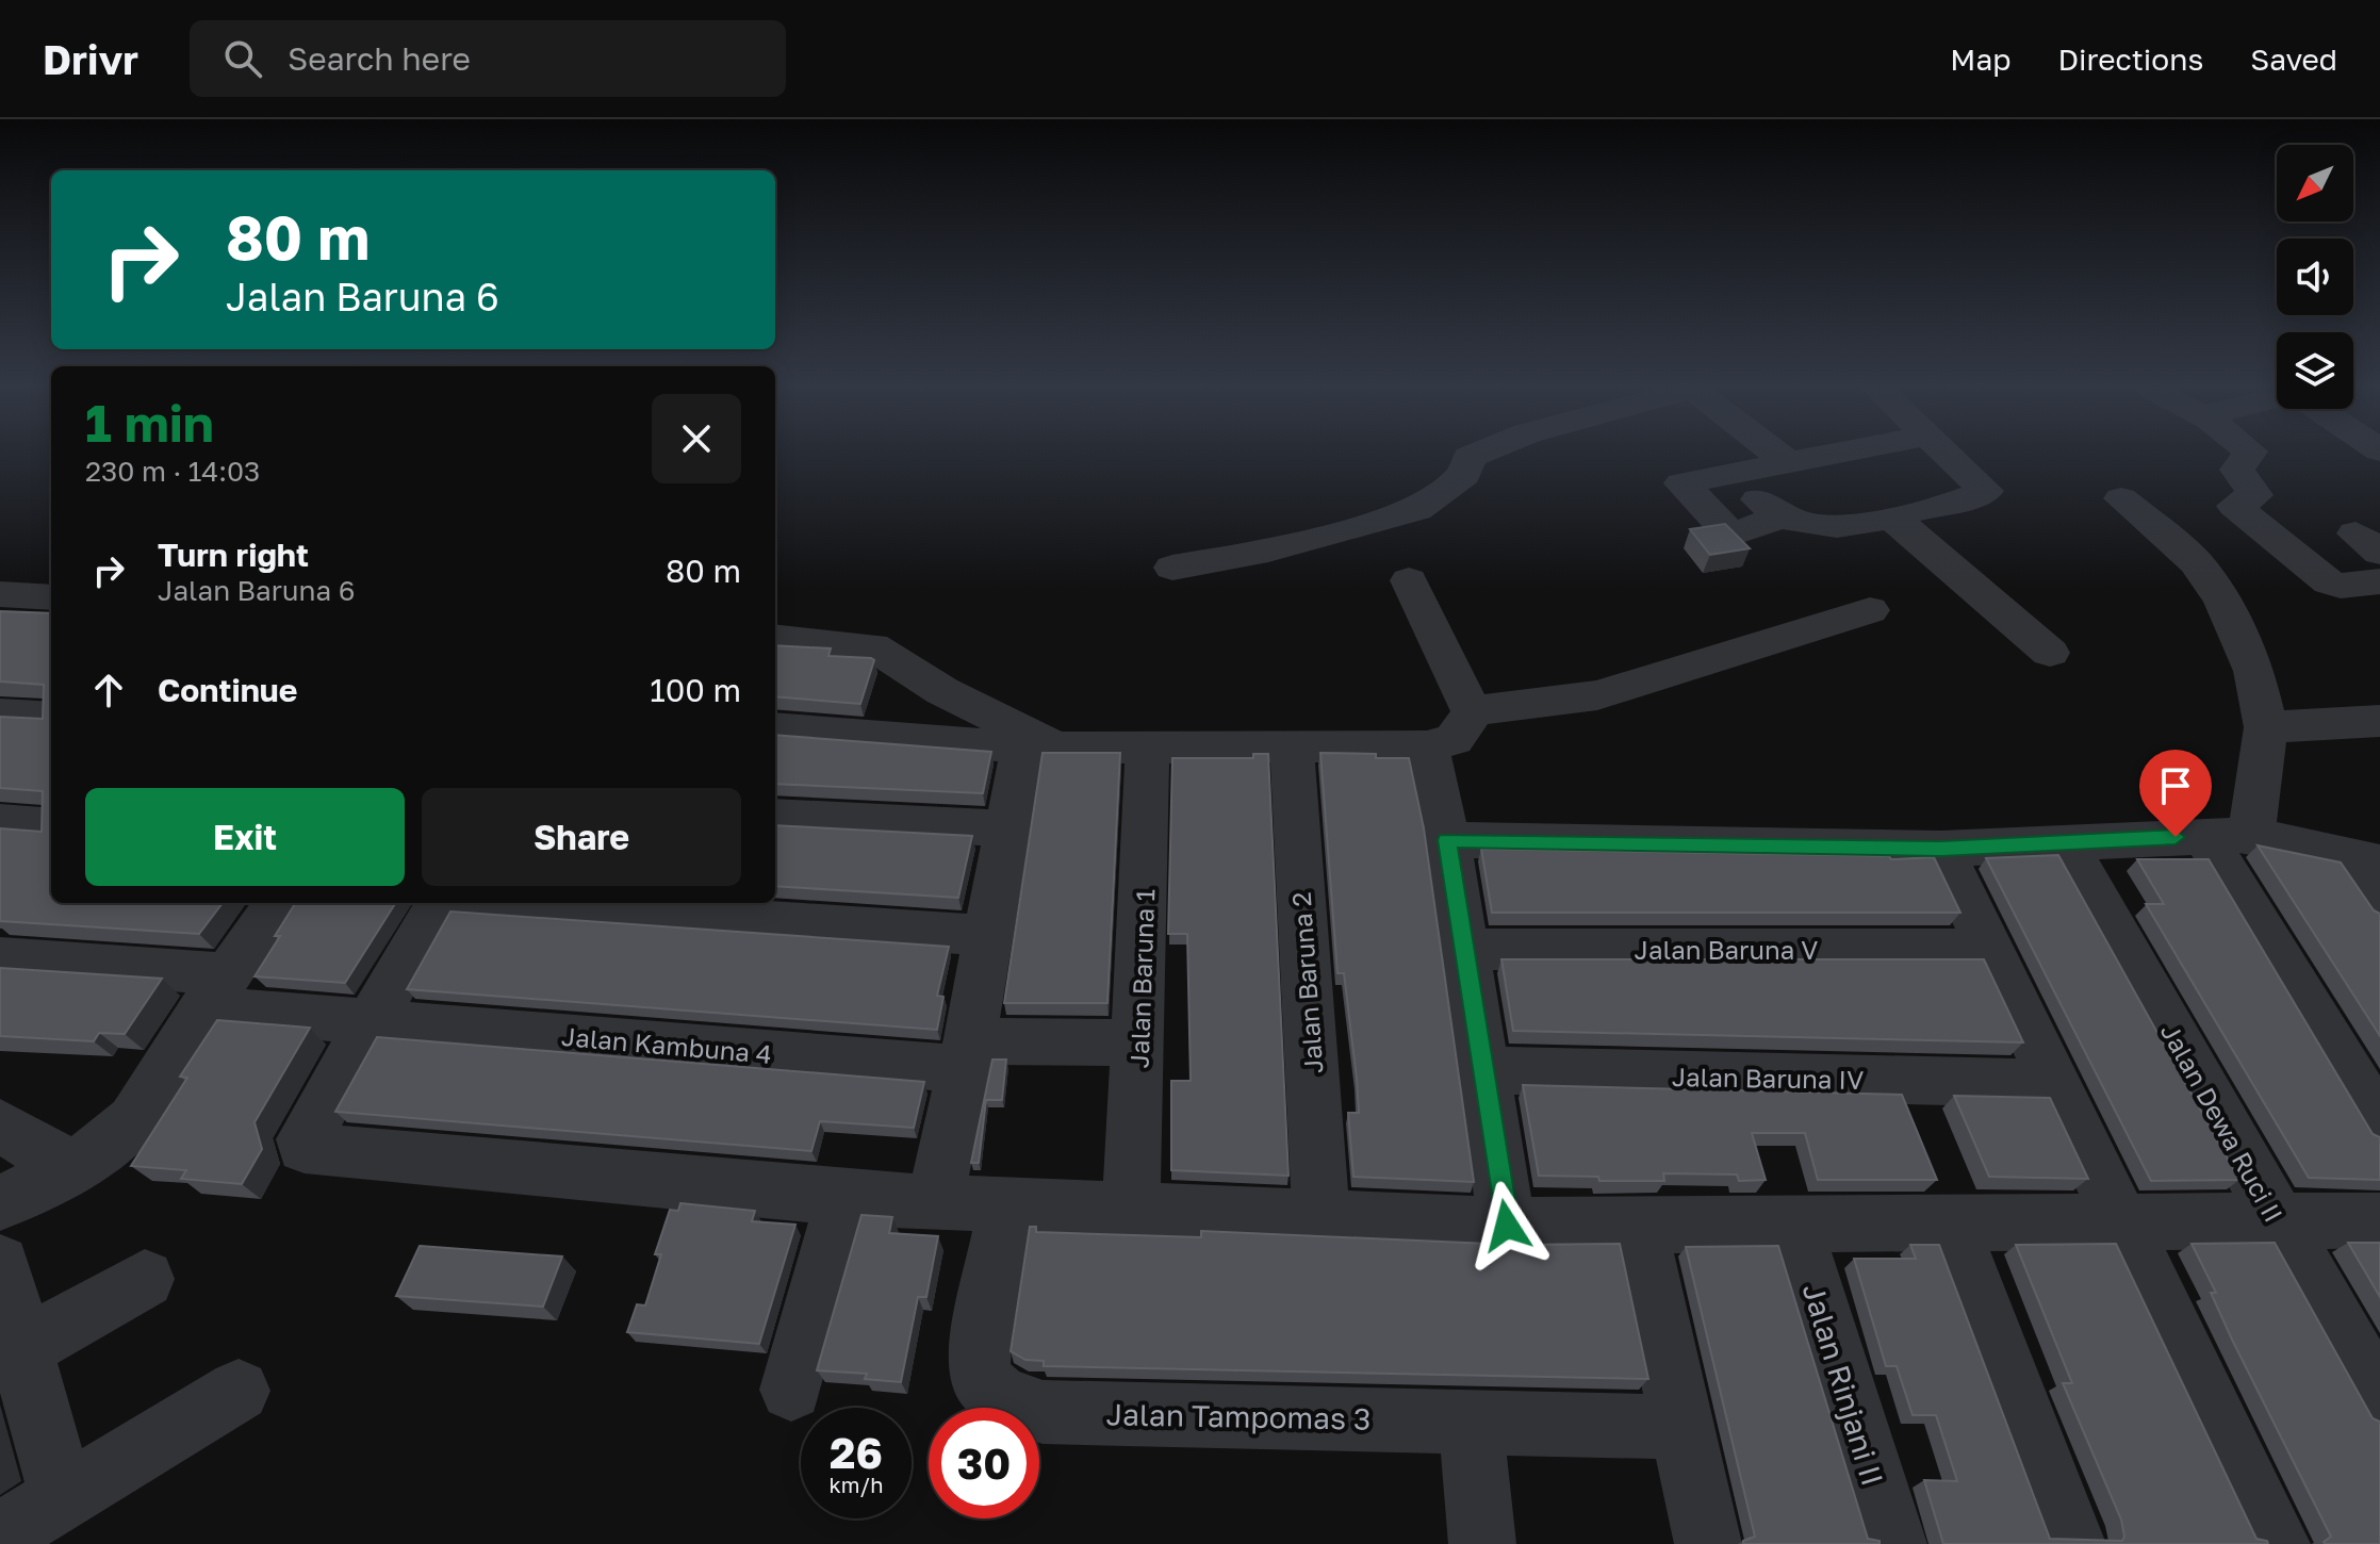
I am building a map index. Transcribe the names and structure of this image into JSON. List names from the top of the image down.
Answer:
{
  "streets": {
    "street": [
      "Jalan Baruna V",
      "Jalan Baruna 1",
      "Jalan Baruna 2",
      "Jalan Kambuna 4",
      "Jalan Baruna IV",
      "Jalan Dewa Ruci II",
      "Jalan Rinjani II",
      "Jalan Tampomas 3"
    ]
  },
  "crossings": [
    ["Jalan Baruna 1", "Jalan Kambuna 4"]
  ],
  "north": "bottom left",
  "page": {
    "header": "Drivr",
    "search": "Search here",
    "nav": ["Map", "Directions", "Saved"],
    "turn": ["80 m", "Jalan Baruna 6"],
    "heading": ["1 min", "230 m · 14:03"],
    "list": [
      {
        "name": "Turn right",
        "note": "Jalan Baruna 6",
        "value": "80 m"
      },
      {
        "name": "Continue",
        "value": "100 m"
      }
    ],
    "buttons": ["Exit", "Share"],
    "speed": "26 km/h",
    "limit": "30"
  }
}
